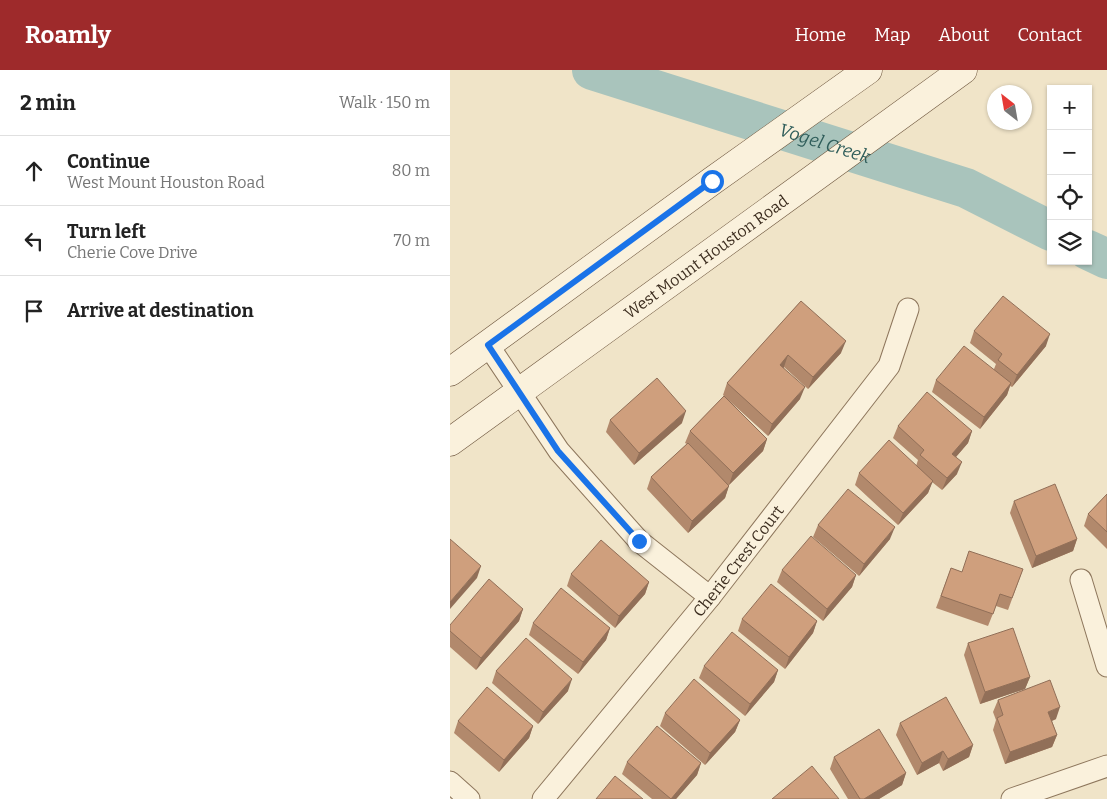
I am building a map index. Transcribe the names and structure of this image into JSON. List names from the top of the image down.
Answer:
{
  "streets": {
    "main road": ["West Mount Houston Road"],
    "street": ["Cherie Crest Court"]
  },
  "water": ["Vogel Creek"],
  "north": "top left",
  "page": {
    "header": "Roamly",
    "nav": [
      "Home",
      "Map",
      "About",
      "Contact"
    ],
    "heading": ["2 min", "Walk · 150 m"],
    "map_buttons": ["+", "−"],
    "list": [
      ["Continue", "West Mount Houston Road", "80 m"],
      ["Turn left", "Cherie Cove Drive", "70 m"],
      "Arrive at destination"
    ]
  }
}
